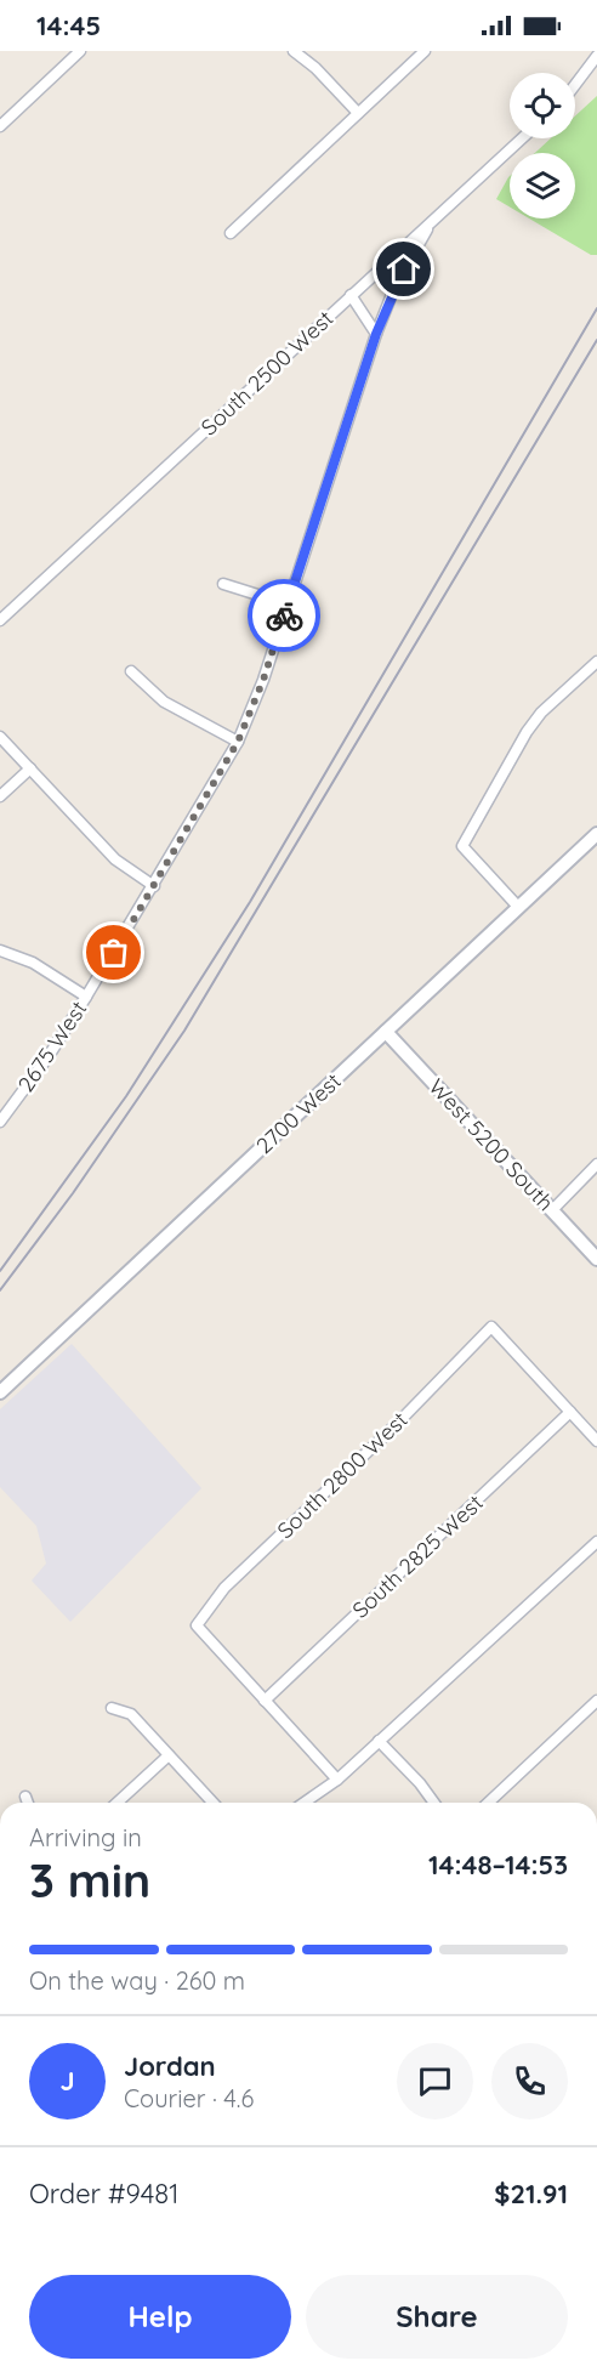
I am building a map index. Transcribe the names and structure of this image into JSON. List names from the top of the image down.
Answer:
{
  "streets": {
    "street": [
      "South 2500 West",
      "2675 West",
      "2700 West",
      "West 5200 South",
      "South 2800 West",
      "South 2825 West"
    ]
  },
  "crossings": [
    ["South 2500 West", "2675 West"],
    ["2700 West", "West 5200 South"],
    ["South 2800 West", "South 2825 West"]
  ],
  "page": {
    "status": "14:45",
    "heading": ["3 min", "Arriving in", "14:48–14:53"],
    "panel": [
      "Jordan",
      "Courier · 4.6",
      "Order #9481",
      "$21.91"
    ],
    "bar": "On the way · 260 m",
    "round": "J",
    "buttons": ["Help", "Share"]
  }
}
